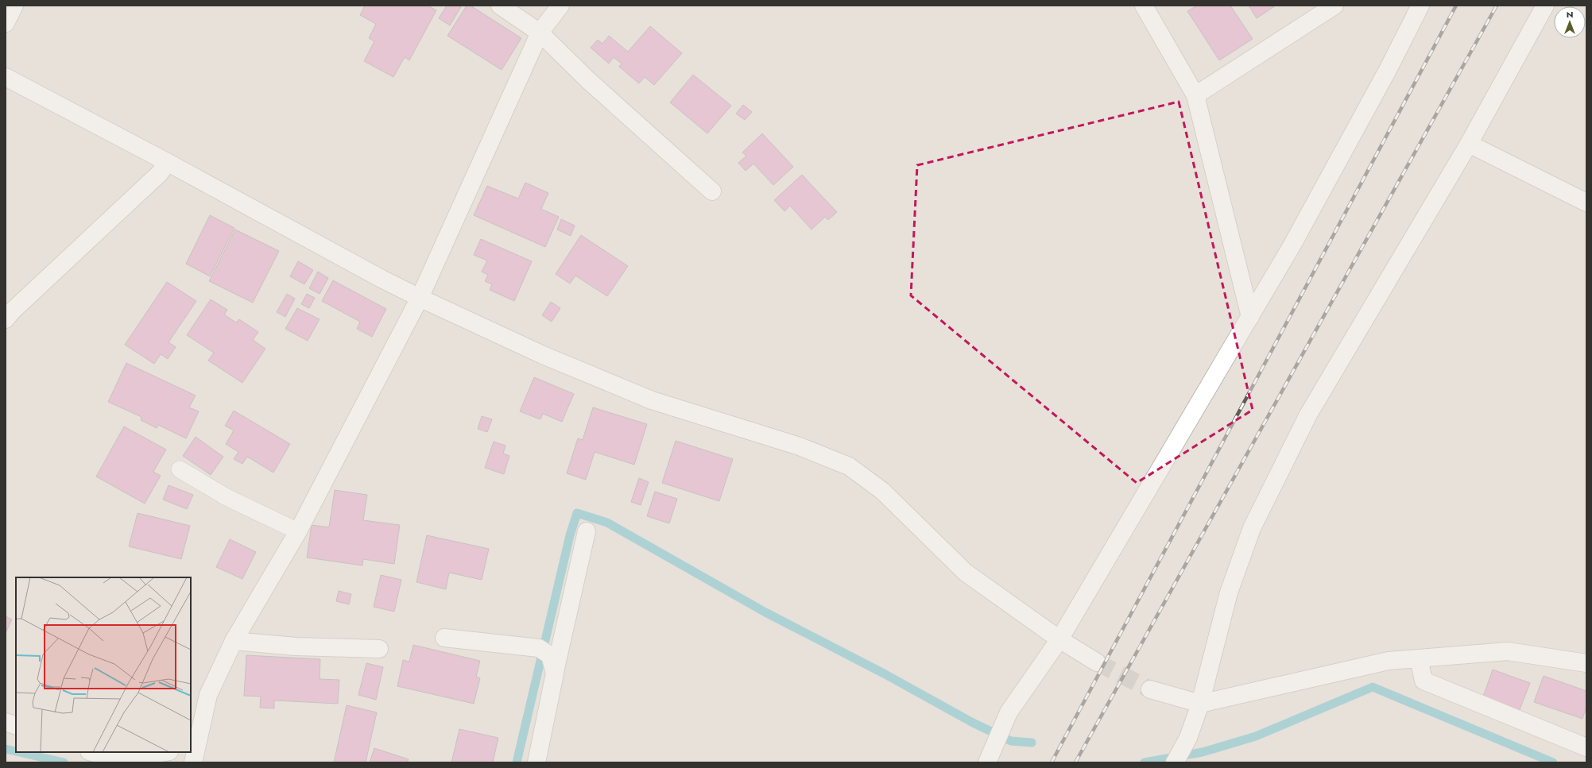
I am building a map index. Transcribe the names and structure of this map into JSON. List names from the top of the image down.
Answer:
{
  "north": "top"
}
